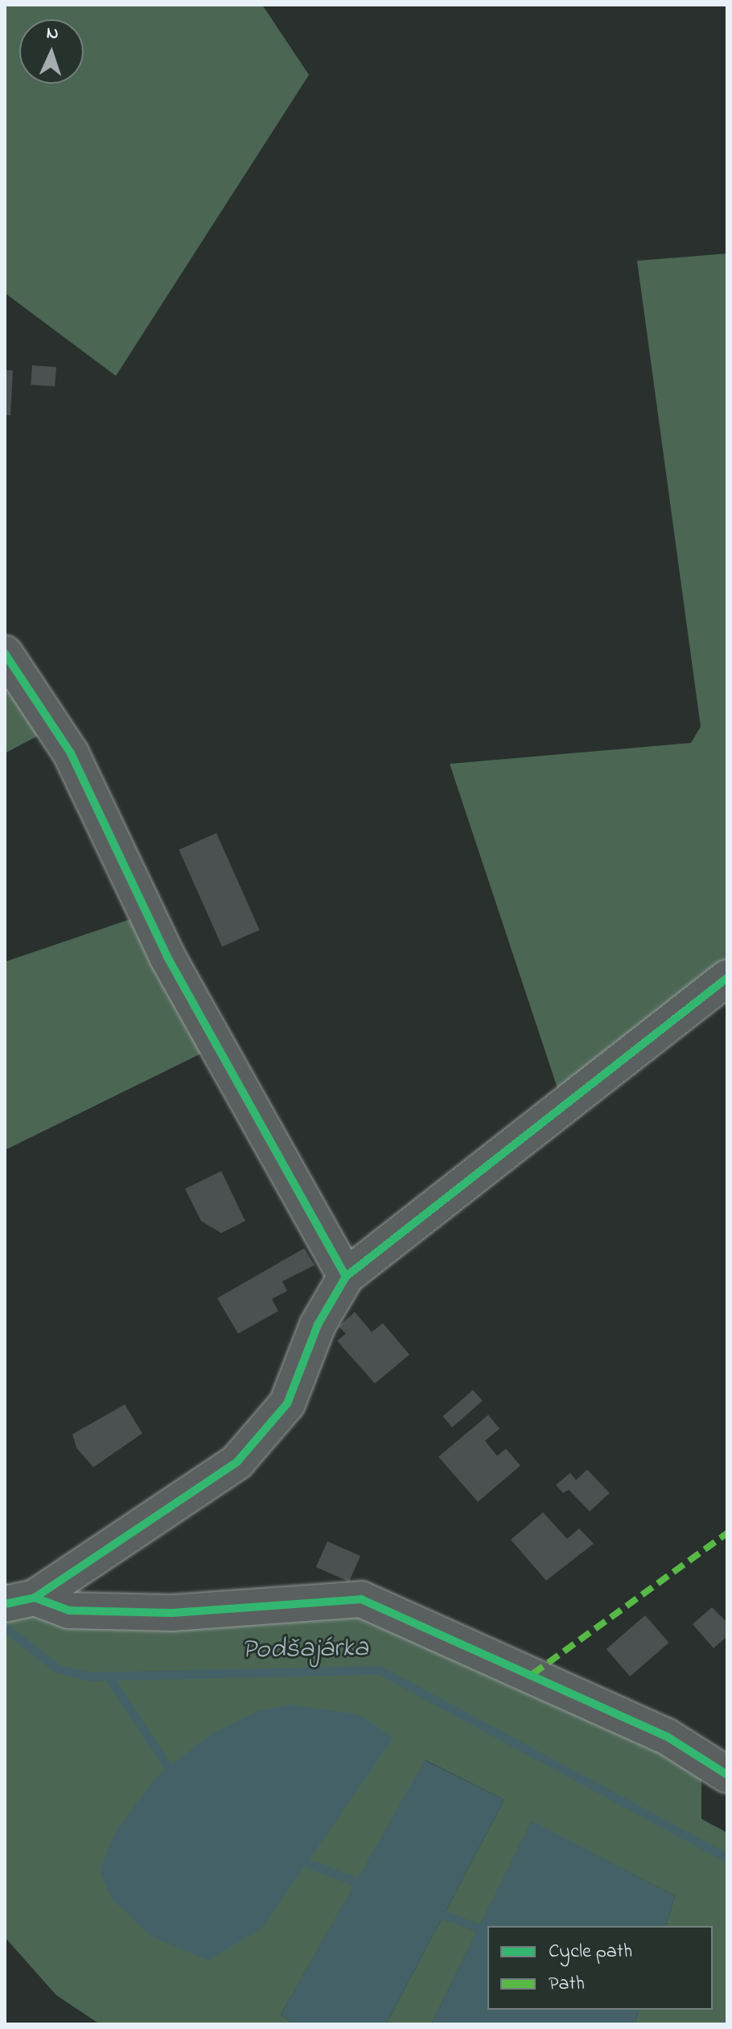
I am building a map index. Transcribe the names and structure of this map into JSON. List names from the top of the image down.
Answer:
{
  "water": ["Podšajárka"],
  "legend": ["Cycle path", "Path"],
  "north": "top"
}
